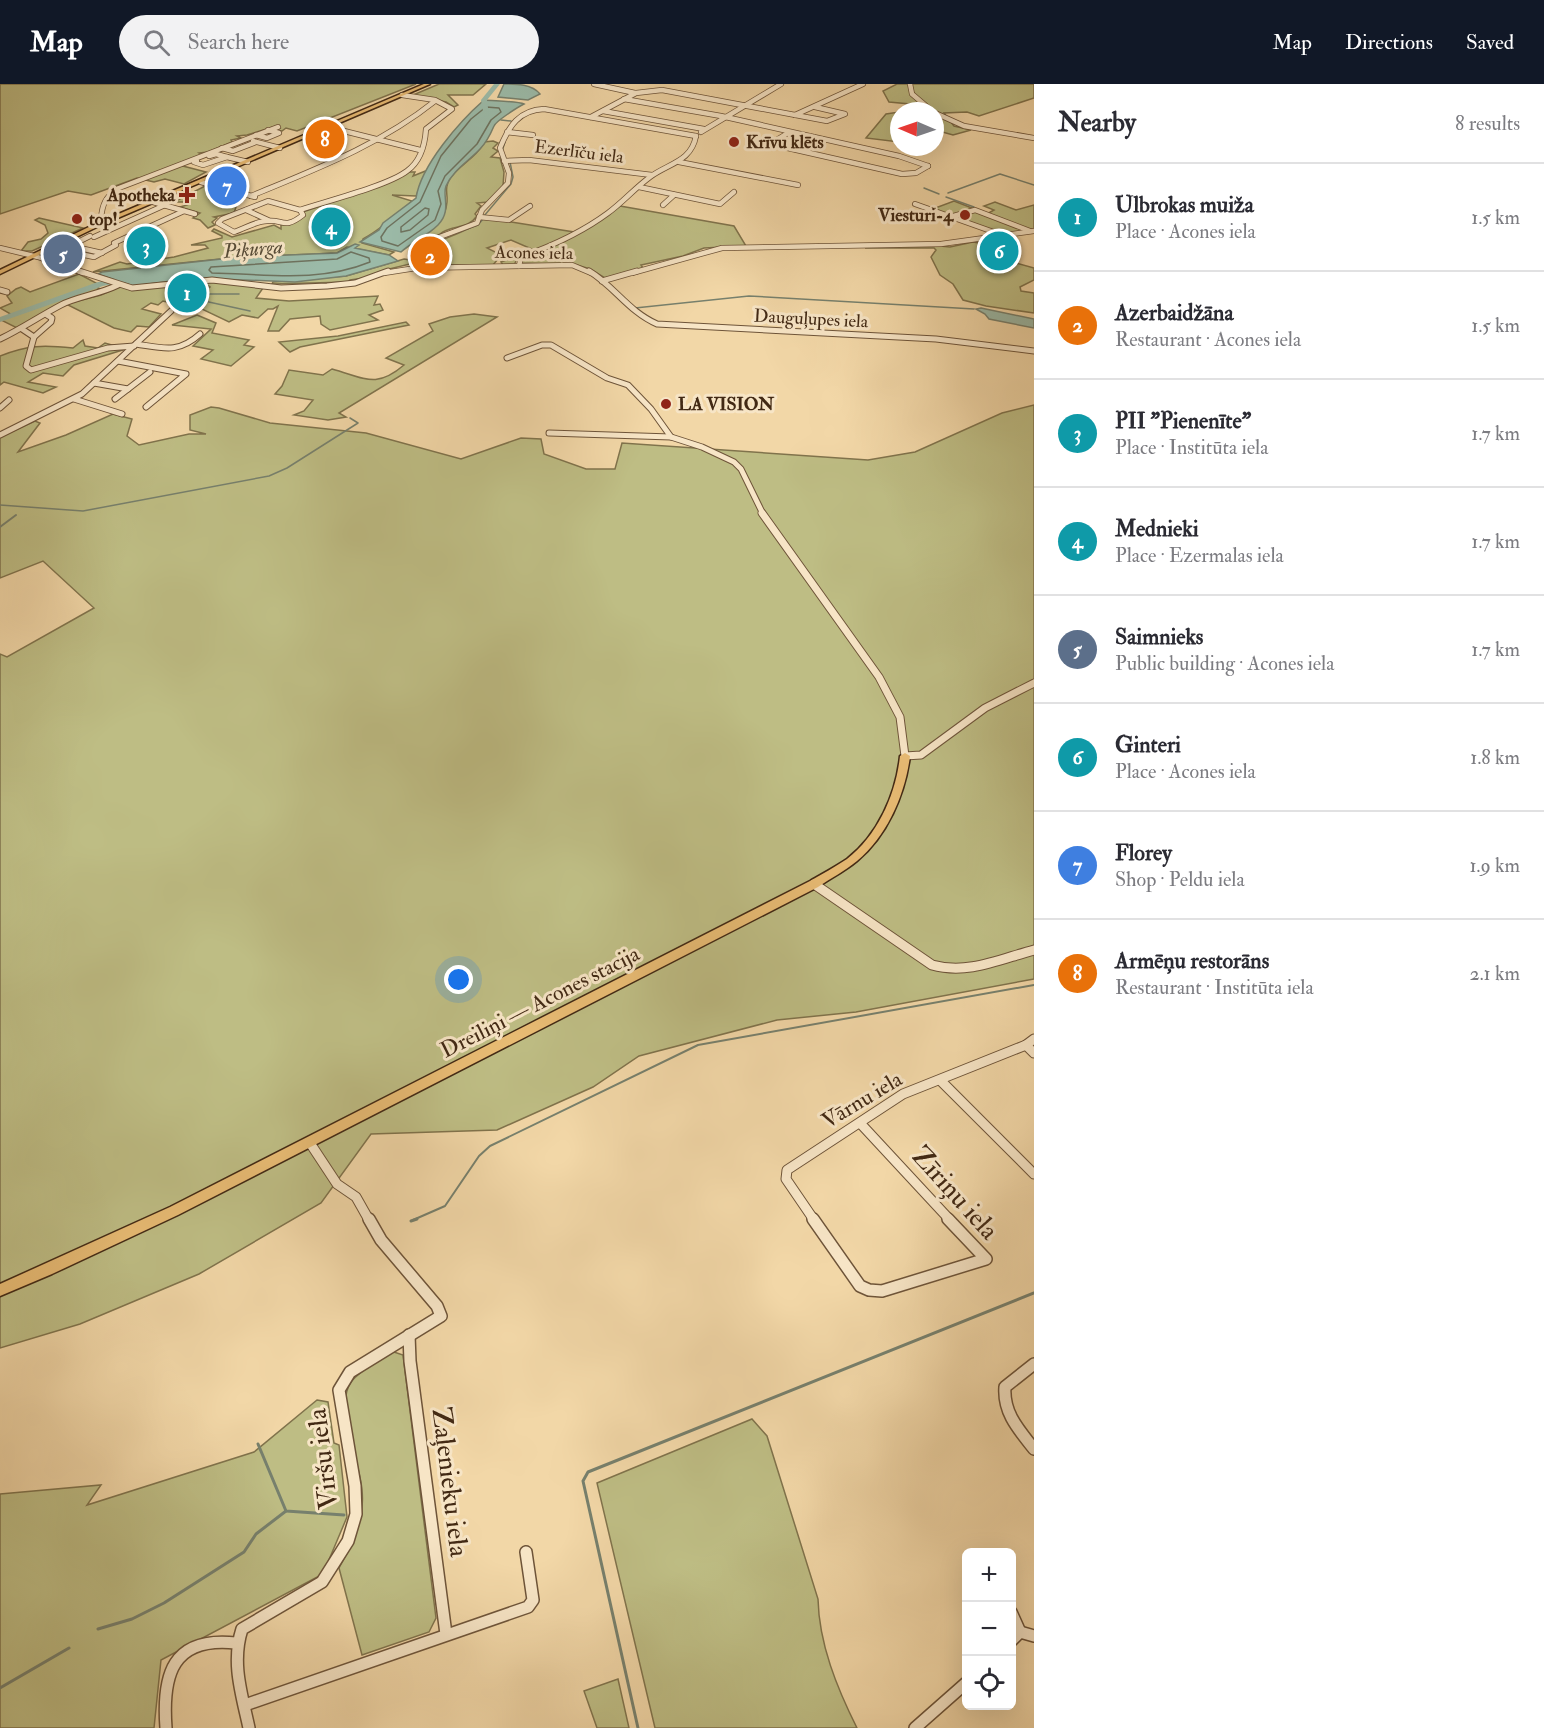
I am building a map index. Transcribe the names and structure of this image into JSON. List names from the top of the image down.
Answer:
{
  "streets": {
    "main road": ["Dreiliņi — Acones stacija"],
    "street": [
      "Ezerlīču iela",
      "Acones iela",
      "Dauguļupes iela",
      "Vārnu iela",
      "Zīriņu iela",
      "Viršu iela",
      "Zaļenieku iela"
    ]
  },
  "crossings": [
    ["Acones iela", "Dauguļupes iela"],
    ["Dreiliņi — Acones stacija", "Viršu iela"],
    ["Vārnu iela", "Zīriņu iela"],
    ["Viršu iela", "Zaļenieku iela"]
  ],
  "water": ["Piķurga"],
  "places": {
    "other": [
      "Krīvu klēts",
      "Viesturi-4",
      "top!",
      "LA VISION"
    ],
    "health": ["Apotheka"]
  },
  "north": "left",
  "page": {
    "header": "Map",
    "search": "Search here",
    "nav": ["Map", "Directions", "Saved"],
    "heading": ["Nearby", "8 results"],
    "pins": [
      "8",
      "7",
      "4",
      "3",
      "6",
      "5",
      "2",
      "1"
    ],
    "list": [
      {
        "mark": "1",
        "name": "Ulbrokas muiža",
        "note": "Place · Acones iela",
        "value": "1.5 km"
      },
      {
        "mark": "2",
        "name": "Azerbaidžāna",
        "note": "Restaurant · Acones iela",
        "value": "1.5 km"
      },
      {
        "mark": "3",
        "name": "PII \"Pienenīte\"",
        "note": "Place · Institūta iela",
        "value": "1.7 km"
      },
      {
        "mark": "4",
        "name": "Mednieki",
        "note": "Place · Ezermalas iela",
        "value": "1.7 km"
      },
      {
        "mark": "5",
        "name": "Saimnieks",
        "note": "Public building · Acones iela",
        "value": "1.7 km"
      },
      {
        "mark": "6",
        "name": "Ginteri",
        "note": "Place · Acones iela",
        "value": "1.8 km"
      },
      {
        "mark": "7",
        "name": "Florey",
        "note": "Shop · Peldu iela",
        "value": "1.9 km"
      },
      {
        "mark": "8",
        "name": "Armēņu restorāns",
        "note": "Restaurant · Institūta iela",
        "value": "2.1 km"
      }
    ],
    "map_buttons": ["+", "−"]
  }
}
